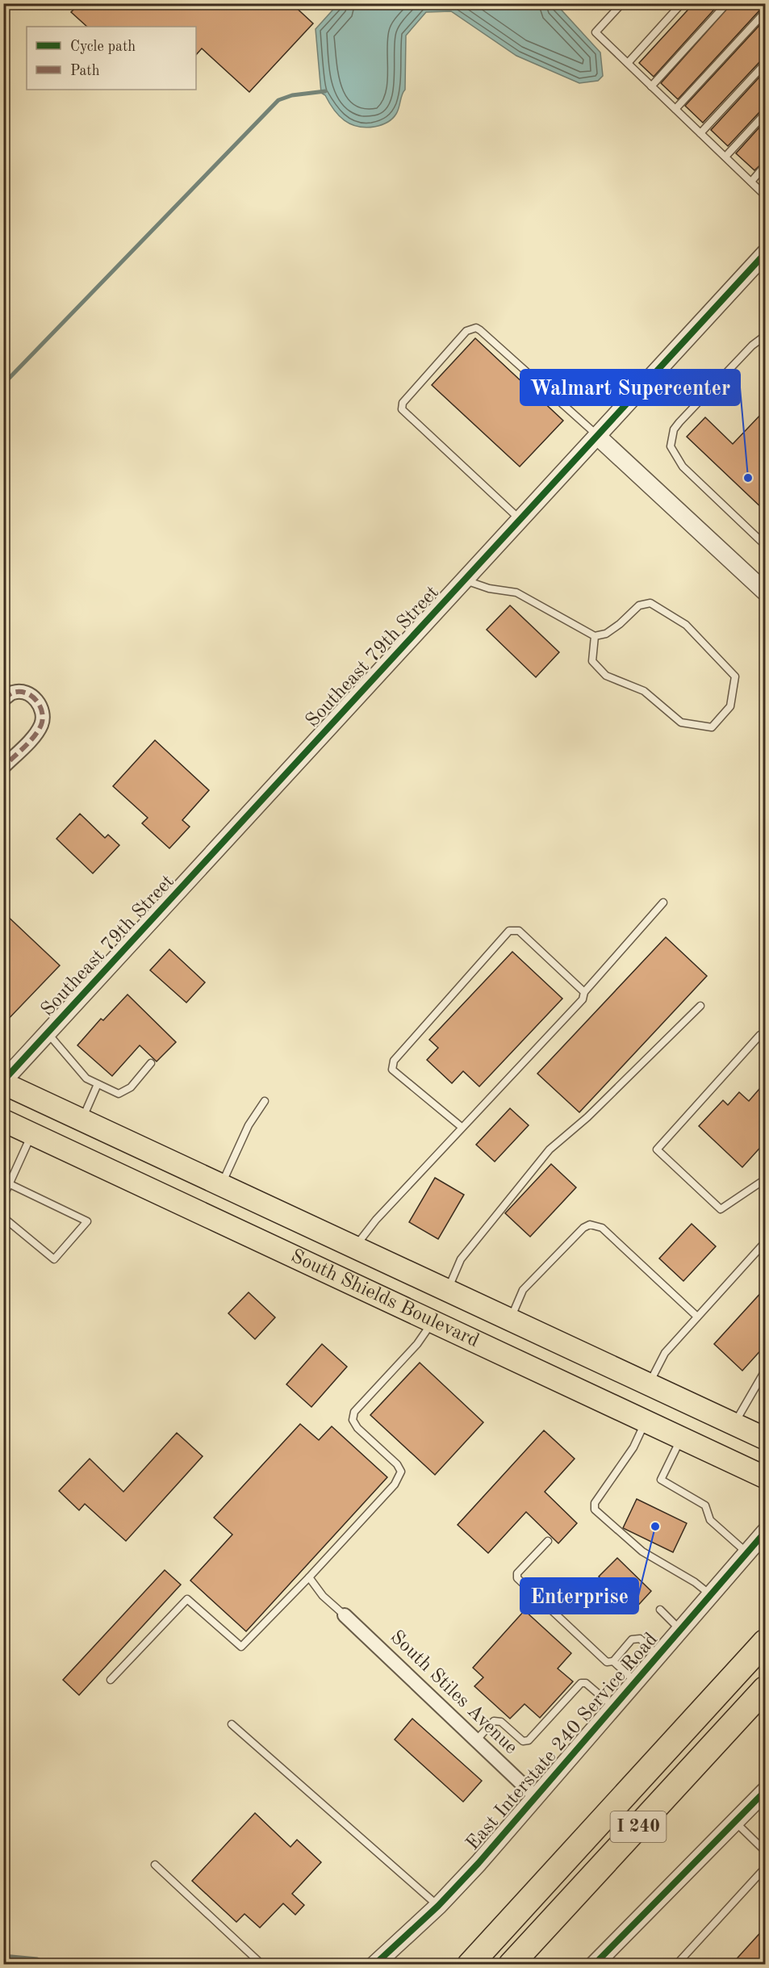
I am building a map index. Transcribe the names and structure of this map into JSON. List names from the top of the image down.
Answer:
{
  "streets": {
    "highway": ["I 240"],
    "main road": ["South Shields Boulevard"],
    "street": ["Southeast 79th Street", "South Stiles Avenue", "East Interstate 240 Service Road"]
  },
  "crossings": [
    ["Southeast 79th Street", "South Shields Boulevard"],
    ["South Stiles Avenue", "East Interstate 240 Service Road"]
  ],
  "places": ["Walmart Supercenter", "Enterprise"],
  "legend": ["Cycle path", "Path"]
}
